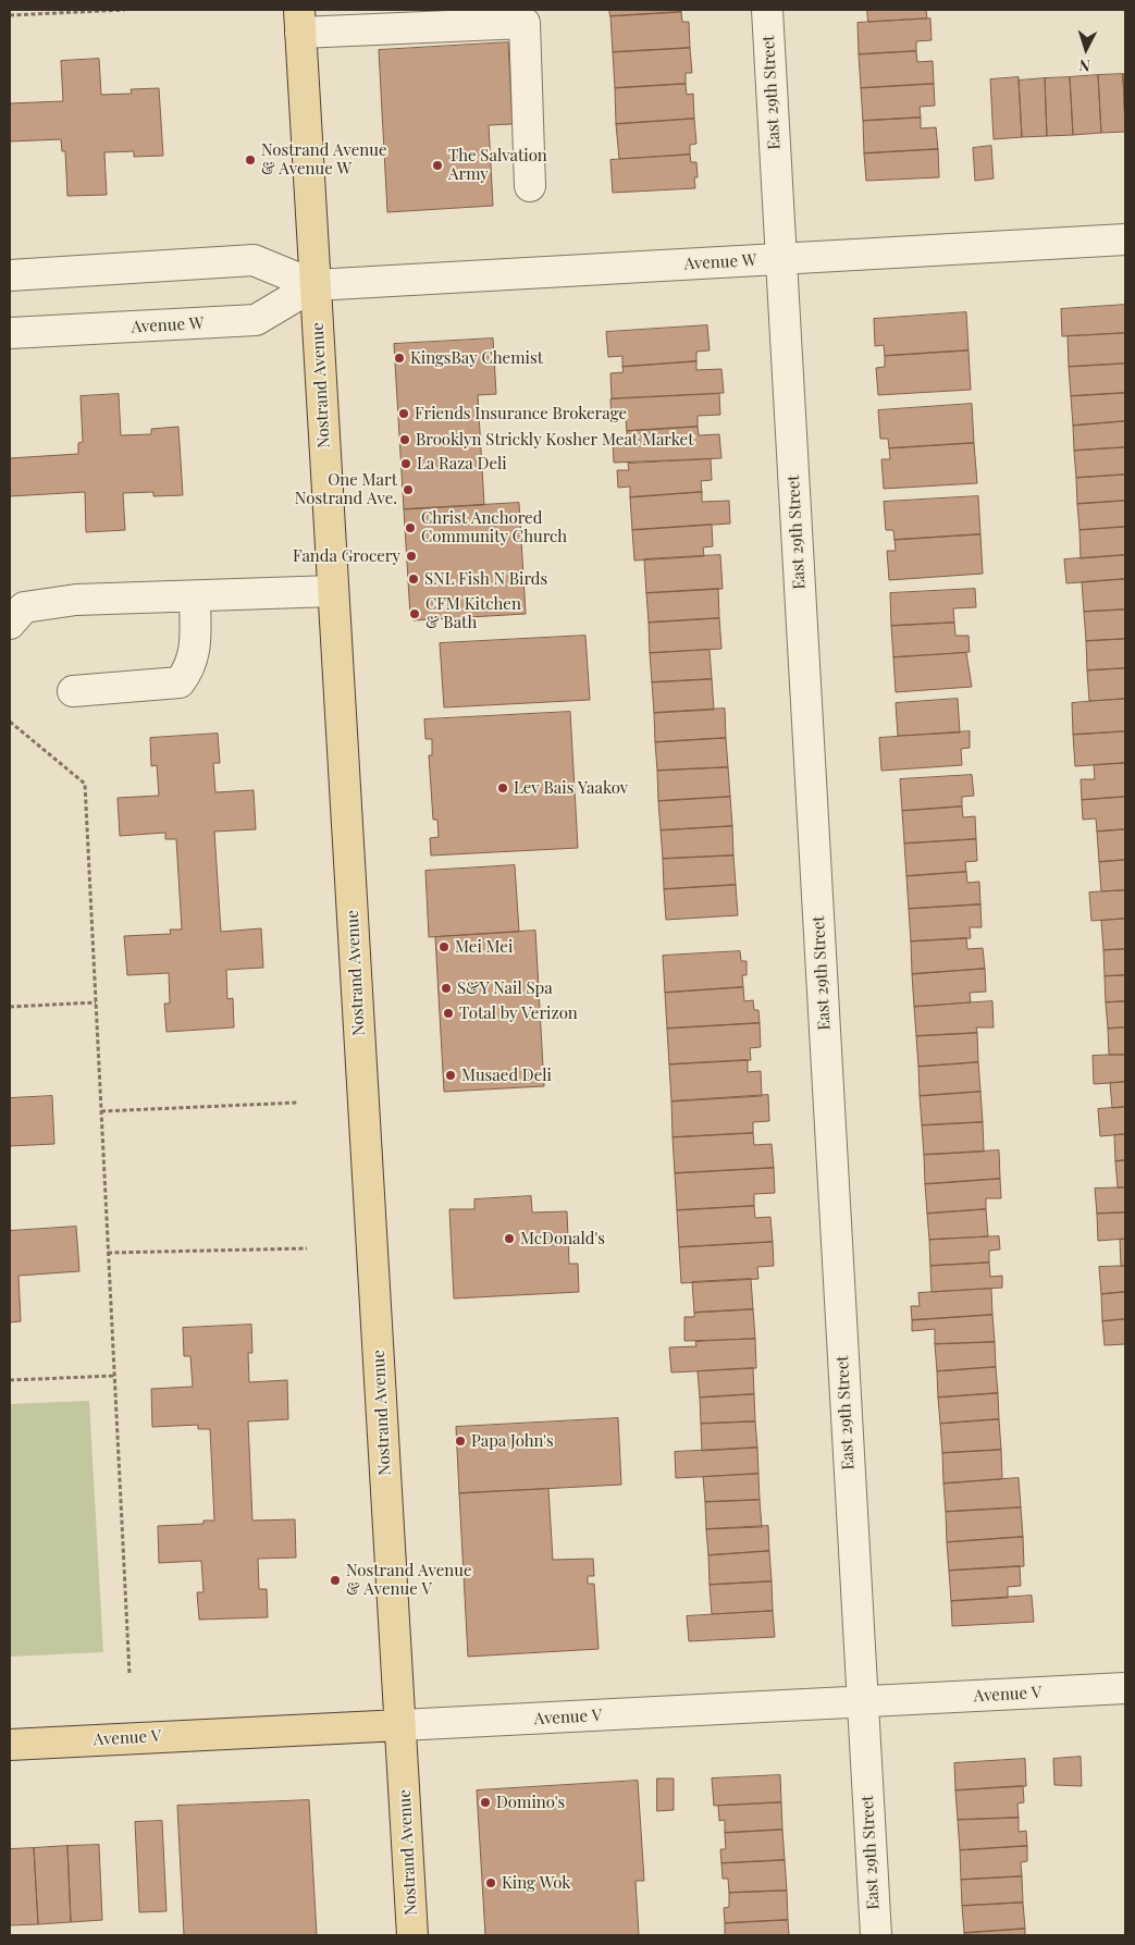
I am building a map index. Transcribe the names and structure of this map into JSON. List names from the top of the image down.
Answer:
{
  "streets": {
    "main road": ["Nostrand Avenue", "Avenue V"],
    "street": ["East 29th Street", "Avenue W"]
  },
  "crossings": [
    ["East 29th Street", "Avenue W"],
    ["East 29th Street", "Avenue V"],
    ["Avenue W", "Nostrand Avenue"],
    ["Nostrand Avenue", "Avenue V"]
  ],
  "places": [
    "Nostrand Avenue & Avenue W",
    "The Salvation Army",
    "KingsBay Chemist",
    "Friends Insurance Brokerage",
    "Brooklyn Strickly Kosher Meat Market",
    "La Raza Deli",
    "One Mart Nostrand Ave.",
    "Christ Anchored Community Church",
    "Fanda Grocery",
    "SNL Fish N Birds",
    "CFM Kitchen & Bath",
    "Lev Bais Yaakov",
    "Mei Mei",
    "S&Y Nail Spa",
    "Total by Verizon",
    "Musaed Deli",
    "McDonald's",
    "Papa John's",
    "Nostrand Avenue & Avenue V",
    "Domino's",
    "King Wok"
  ],
  "north": "bottom"
}
